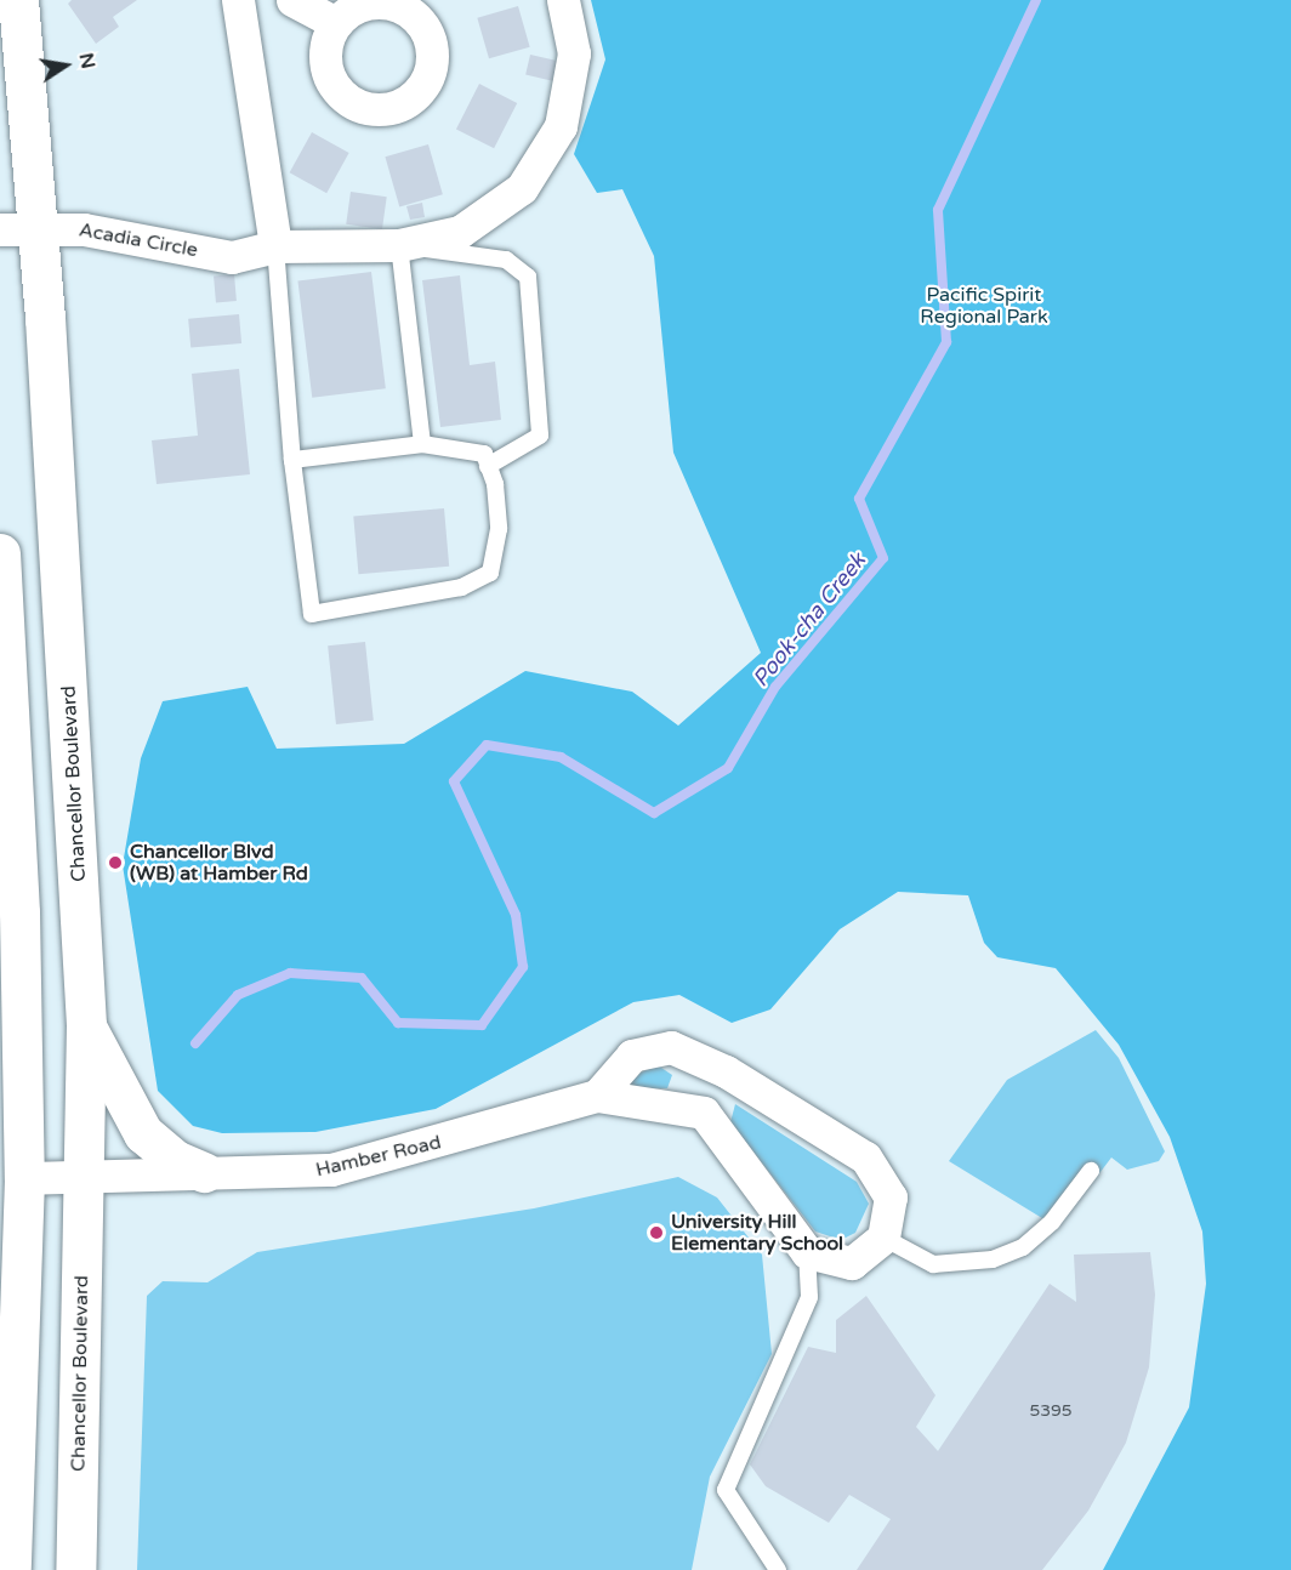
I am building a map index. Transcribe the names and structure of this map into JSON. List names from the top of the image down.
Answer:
{
  "streets": {
    "main road": ["Chancellor Boulevard"],
    "street": ["Acadia Circle", "Hamber Road"]
  },
  "crossings": [
    ["Acadia Circle", "Chancellor Boulevard"],
    ["Chancellor Boulevard", "Hamber Road"]
  ],
  "water": ["Pook-cha Creek"],
  "parks": ["Pacific Spirit Regional Park"],
  "places": ["Chancellor Blvd (WB) at Hamber Rd", "University Hill Elementary School"],
  "house_numbers": ["5395"],
  "north": "right"
}
